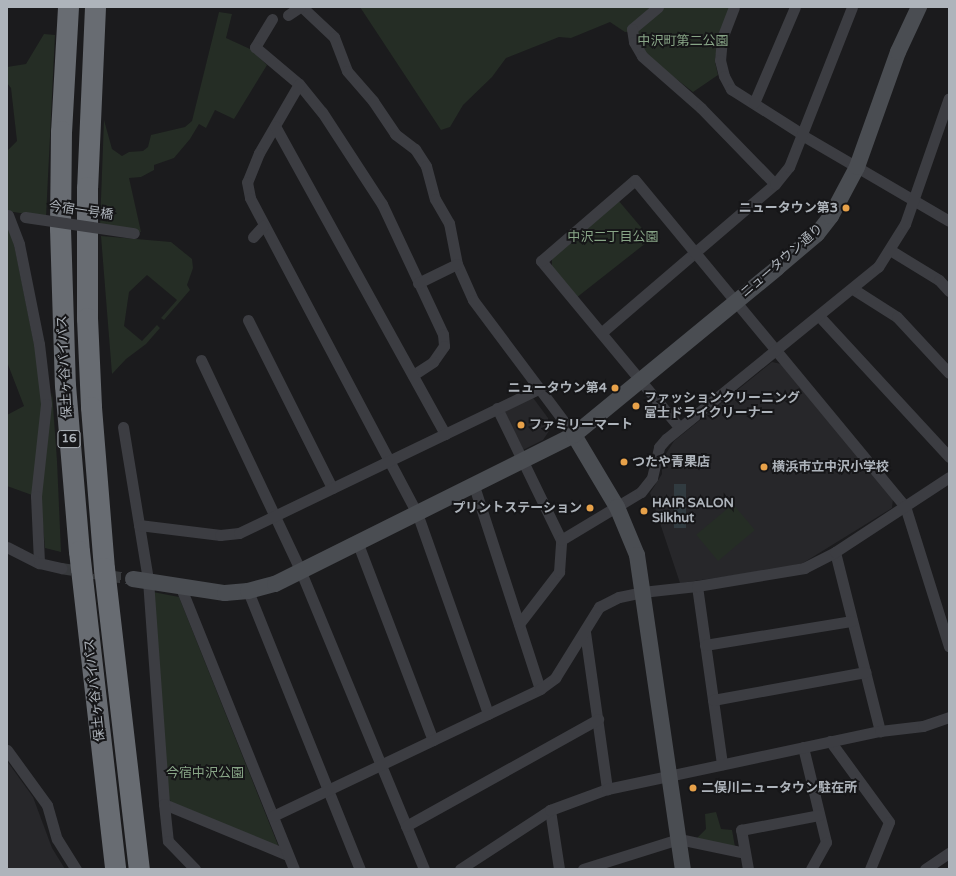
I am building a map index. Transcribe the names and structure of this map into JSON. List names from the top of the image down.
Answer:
{
  "streets": {
    "highway": ["保土ヶ谷バイパス", "16"],
    "street": ["今宿一号橋", "ニュータウン通り"]
  },
  "parks": ["中沢町第二公園", "中沢二丁目公園", "今宿中沢公園"],
  "places": [
    "ニュータウン第3",
    "ニュータウン第4",
    "ファッションクリーニング 富士ドライクリーナー",
    "ファミリーマート",
    "つたや青果店",
    "横浜市立中沢小学校",
    "プリントステーション",
    "HAIR SALON Silkhut",
    "二俣川ニュータウン駐在所"
  ]
}
